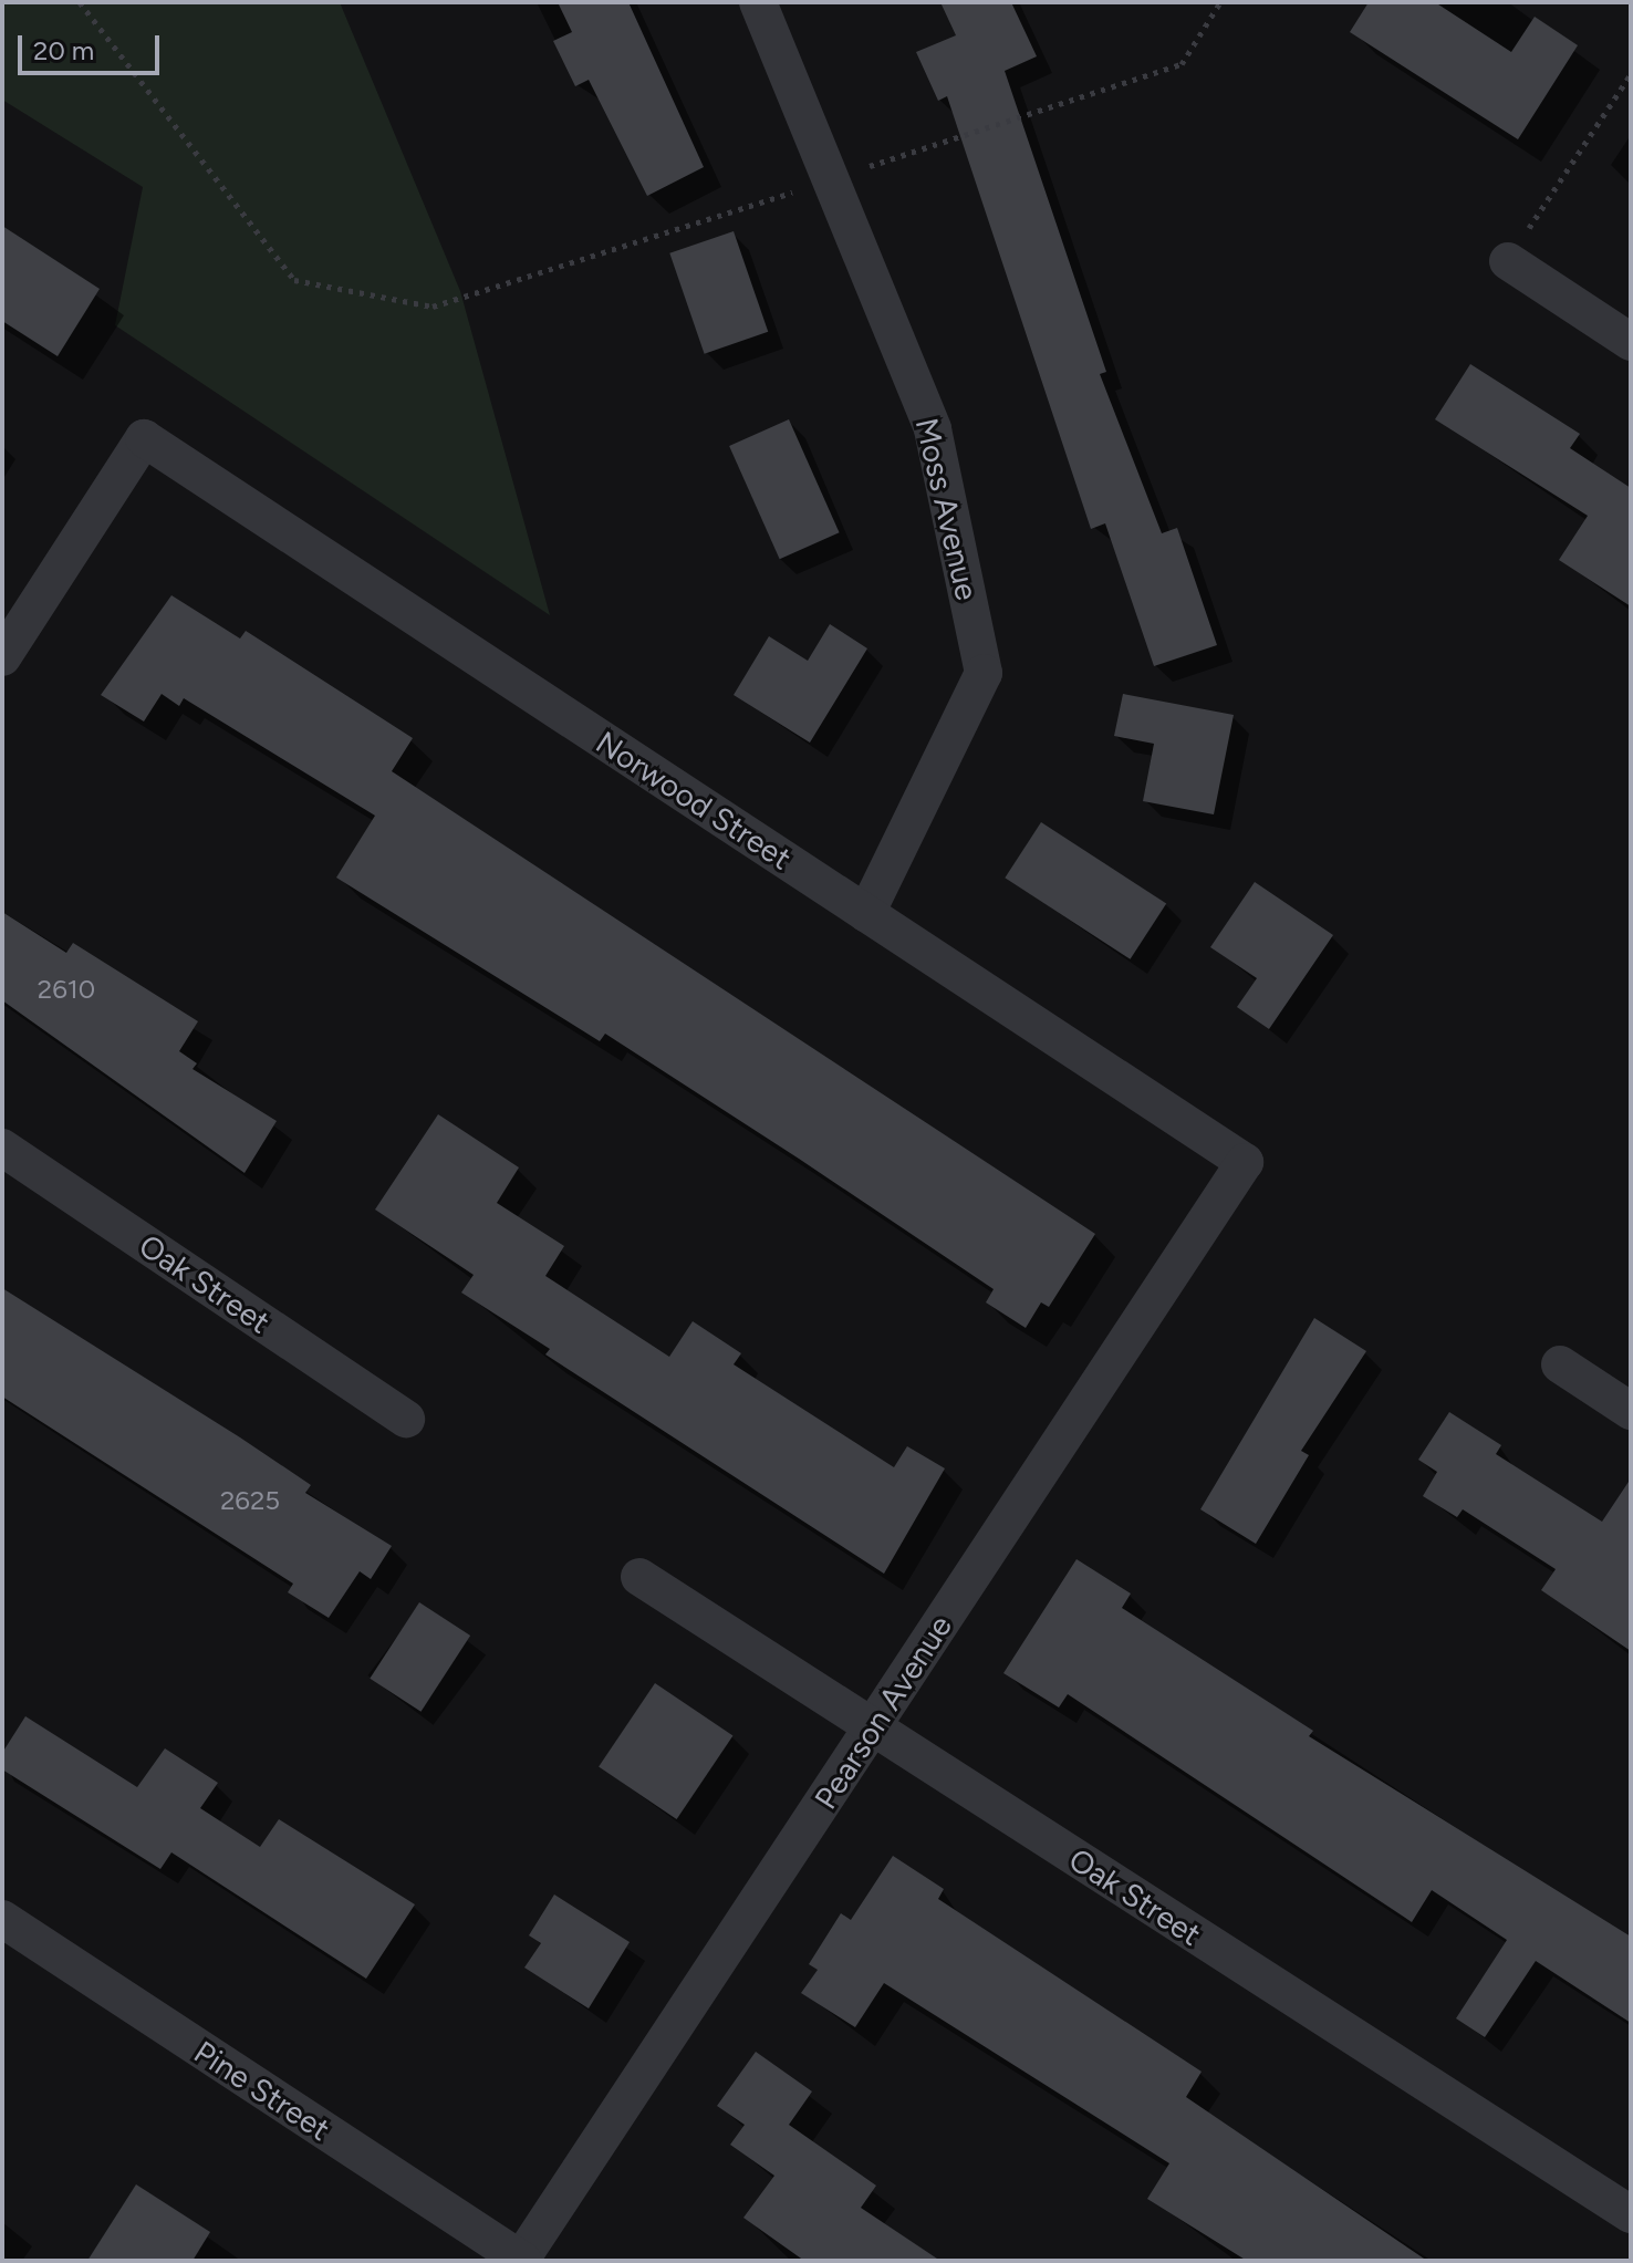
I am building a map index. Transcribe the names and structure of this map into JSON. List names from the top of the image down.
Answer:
{
  "streets": {
    "street": [
      "Moss Avenue",
      "Norwood Street",
      "Oak Street",
      "Pearson Avenue",
      "Pine Street"
    ]
  },
  "crossings": [
    ["Moss Avenue", "Norwood Street"],
    ["Norwood Street", "Pearson Avenue"],
    ["Oak Street", "Pearson Avenue"],
    ["Pearson Avenue", "Pine Street"]
  ],
  "house_numbers": ["2610", "2625"],
  "scale_bar": "20 m"
}
